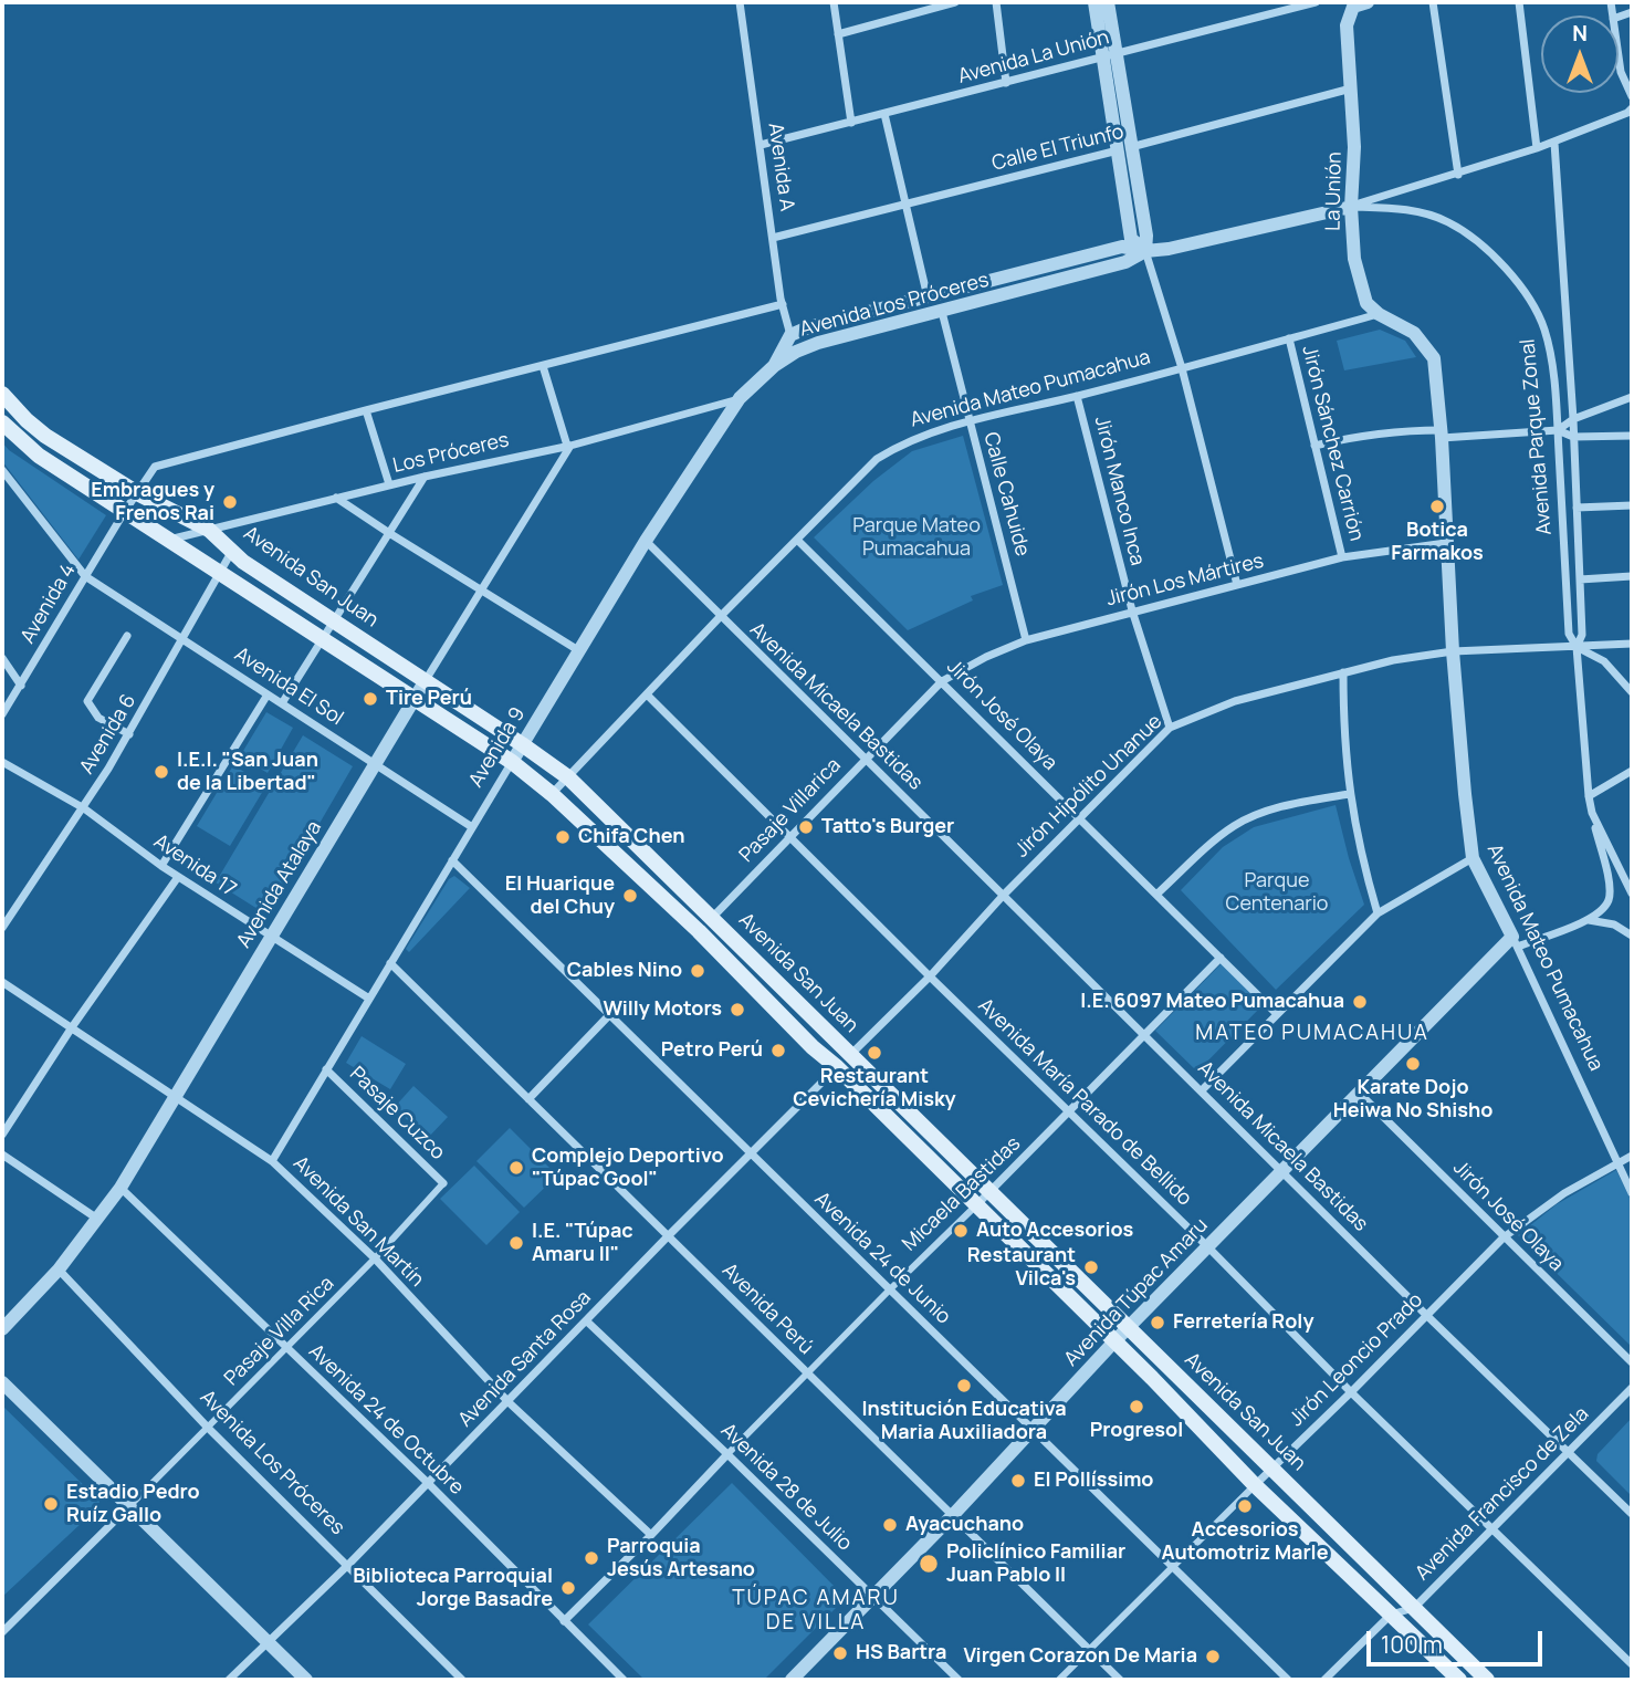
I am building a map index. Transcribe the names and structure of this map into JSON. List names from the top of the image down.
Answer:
{
  "streets": {
    "main road": ["Avenida San Juan"],
    "street": [
      "Avenida La Unión",
      "Calle El Triunfo",
      "Avenida A",
      "La Unión",
      "Avenida Los Próceres",
      "Avenida Mateo Pumacahua",
      "Avenida Parque Zonal",
      "Jirón Sánchez Carrión",
      "Los Próceres",
      "Jirón Manco Inca",
      "Calle Cahuide",
      "Jirón Los Mártires",
      "Avenida 4",
      "Avenida El Sol",
      "Avenida Micaela Bastidas",
      "Jirón José Olaya",
      "Avenida 6",
      "Avenida 9",
      "Jirón Hipólito Unanue",
      "Pasaje Villarica",
      "Avenida 17",
      "Avenida Atalaya",
      "Avenida María Parado de Bellido",
      "Pasaje Cuzco",
      "Micaela Bastidas",
      "Avenida San Martín",
      "Avenida 24 de Junio",
      "Avenida Túpac Amaru",
      "Avenida Perú",
      "Pasaje Villa Rica",
      "Avenida Santa Rosa",
      "Jirón Leoncio Prado",
      "Avenida 24 de Octubre",
      "Avenida 28 de Julio",
      "Avenida Francisco de Zela"
    ]
  },
  "crossings": [
    ["Avenida La Unión", "Avenida A"],
    ["Calle El Triunfo", "Avenida A"],
    ["Calle El Triunfo", "La Unión"],
    ["Avenida A", "Avenida Los Próceres"],
    ["Avenida A", "Avenida 4"],
    ["La Unión", "Avenida Los Próceres"],
    ["La Unión", "Avenida Mateo Pumacahua"],
    ["La Unión", "Avenida Parque Zonal"],
    ["Avenida Los Próceres", "Avenida Parque Zonal"],
    ["Avenida Los Próceres", "Calle Cahuide"],
    ["Avenida Los Próceres", "Avenida 9"],
    ["Avenida Los Próceres", "Avenida Atalaya"],
    ["Avenida Los Próceres", "Pasaje Villa Rica"],
    ["Avenida Los Próceres", "Avenida Santa Rosa"],
    ["Avenida Mateo Pumacahua", "Jirón Sánchez Carrión"],
    ["Avenida Mateo Pumacahua", "Jirón Manco Inca"],
    ["Avenida Mateo Pumacahua", "Calle Cahuide"],
    ["Avenida Mateo Pumacahua", "Avenida San Juan"],
    ["Avenida Mateo Pumacahua", "Jirón Los Mártires"],
    ["Avenida Mateo Pumacahua", "Avenida Micaela Bastidas"],
    ["Avenida Mateo Pumacahua", "Jirón José Olaya"],
    ["Avenida Mateo Pumacahua", "Jirón Hipólito Unanue"],
    ["Avenida Mateo Pumacahua", "Avenida María Parado de Bellido"],
    ["Avenida Mateo Pumacahua", "Avenida Túpac Amaru"],
    ["Avenida Mateo Pumacahua", "Jirón Leoncio Prado"],
    ["Avenida Parque Zonal", "Jirón Hipólito Unanue"],
    ["Jirón Sánchez Carrión", "Jirón Los Mártires"],
    ["Los Próceres", "Avenida San Juan"],
    ["Los Próceres", "Avenida 9"],
    ["Los Próceres", "Avenida Atalaya"],
    ["Jirón Manco Inca", "Jirón Los Mártires"],
    ["Jirón Manco Inca", "Jirón Hipólito Unanue"],
    ["Calle Cahuide", "Jirón Los Mártires"],
    ["Avenida San Juan", "Avenida 4"],
    ["Avenida San Juan", "Avenida 6"],
    ["Avenida San Juan", "Avenida 9"],
    ["Avenida San Juan", "Jirón Hipólito Unanue"],
    ["Avenida San Juan", "Pasaje Villarica"],
    ["Avenida San Juan", "Avenida Atalaya"],
    ["Avenida San Juan", "Micaela Bastidas"],
    ["Avenida San Juan", "Avenida Túpac Amaru"],
    ["Avenida San Juan", "Avenida Santa Rosa"],
    ["Avenida San Juan", "Jirón Leoncio Prado"],
    ["Avenida San Juan", "Avenida Francisco de Zela"],
    ["Jirón Los Mártires", "Jirón José Olaya"],
    ["Jirón Los Mártires", "Pasaje Villarica"],
    ["Avenida 4", "Avenida El Sol"],
    ["Avenida El Sol", "Avenida 6"],
    ["Avenida El Sol", "Avenida 9"],
    ["Avenida El Sol", "Avenida Atalaya"],
    ["Avenida Micaela Bastidas", "Avenida 9"],
    ["Avenida Micaela Bastidas", "Jirón Hipólito Unanue"],
    ["Avenida Micaela Bastidas", "Pasaje Villarica"],
    ["Avenida Micaela Bastidas", "Micaela Bastidas"],
    ["Avenida Micaela Bastidas", "Avenida Túpac Amaru"],
    ["Avenida Micaela Bastidas", "Jirón Leoncio Prado"],
    ["Avenida Micaela Bastidas", "Avenida Francisco de Zela"],
    ["Jirón José Olaya", "Jirón Hipólito Unanue"],
    ["Jirón José Olaya", "Pasaje Villarica"],
    ["Jirón José Olaya", "Micaela Bastidas"],
    ["Jirón José Olaya", "Avenida Túpac Amaru"],
    ["Jirón José Olaya", "Jirón Leoncio Prado"],
    ["Avenida 6", "Avenida 17"],
    ["Avenida 9", "Avenida 17"],
    ["Avenida 9", "Pasaje Cuzco"],
    ["Avenida 9", "Avenida San Martín"],
    ["Avenida 9", "Avenida 24 de Junio"],
    ["Avenida 9", "Avenida Perú"],
    ["Jirón Hipólito Unanue", "Avenida María Parado de Bellido"],
    ["Jirón Hipólito Unanue", "Avenida Santa Rosa"],
    ["Pasaje Villarica", "Avenida María Parado de Bellido"],
    ["Avenida 17", "Avenida Atalaya"],
    ["Avenida Atalaya", "Avenida San Martín"],
    ["Avenida Atalaya", "Avenida 24 de Octubre"],
    ["Avenida María Parado de Bellido", "Micaela Bastidas"],
    ["Avenida María Parado de Bellido", "Avenida Túpac Amaru"],
    ["Avenida María Parado de Bellido", "Jirón Leoncio Prado"],
    ["Avenida María Parado de Bellido", "Avenida Francisco de Zela"],
    ["Pasaje Cuzco", "Pasaje Villa Rica"],
    ["Micaela Bastidas", "Avenida 24 de Junio"],
    ["Micaela Bastidas", "Avenida Perú"],
    ["Micaela Bastidas", "Avenida 28 de Julio"],
    ["Avenida San Martín", "Pasaje Villa Rica"],
    ["Avenida San Martín", "Avenida Santa Rosa"],
    ["Avenida 24 de Junio", "Avenida Túpac Amaru"],
    ["Avenida 24 de Junio", "Avenida Santa Rosa"],
    ["Avenida 24 de Junio", "Jirón Leoncio Prado"],
    ["Avenida Túpac Amaru", "Avenida Perú"],
    ["Avenida Túpac Amaru", "Avenida 28 de Julio"],
    ["Avenida Perú", "Avenida Santa Rosa"],
    ["Avenida Perú", "Jirón Leoncio Prado"],
    ["Pasaje Villa Rica", "Avenida 24 de Octubre"],
    ["Avenida Santa Rosa", "Avenida 24 de Octubre"],
    ["Avenida Santa Rosa", "Avenida 28 de Julio"]
  ],
  "districts": ["MATEO PUMACAHUA", "TÚPAC AMARU DE VILLA"],
  "parks": ["Parque Mateo Pumacahua", "Parque Centenario"],
  "places": [
    "Embragues y Frenos Rai",
    "Botica Farmakos",
    "Tire Perú",
    "I.E.I. \"San Juan de la Libertad\"",
    "Tatto's Burger",
    "Chifa Chen",
    "El Huarique del Chuy",
    "Cables Nino",
    "I.E. 6097 Mateo Pumacahua",
    "Willy Motors",
    "Petro Perú",
    "Restaurant Cevichería Misky",
    "Karate Dojo Heiwa No Shisho",
    "Complejo Deportivo \"Túpac Gool\"",
    "Auto Accesorios",
    "I.E. \"Túpac Amaru II\"",
    "Restaurant Vilca's",
    "Ferretería Roly",
    "Institución Educativa Maria Auxiliadora",
    "Progresol",
    "El Pollíssimo",
    "Estadio Pedro Ruíz Gallo",
    "Accesorios Automotriz Marle",
    "Ayacuchano",
    "Parroquia Jesús Artesano",
    "Policlínico Familiar Juan Pablo II",
    "Biblioteca Parroquial Jorge Basadre",
    "HS Bartra",
    "Virgen Corazon De Maria"
  ],
  "scale_bar": "100 m",
  "north": "top"
}
